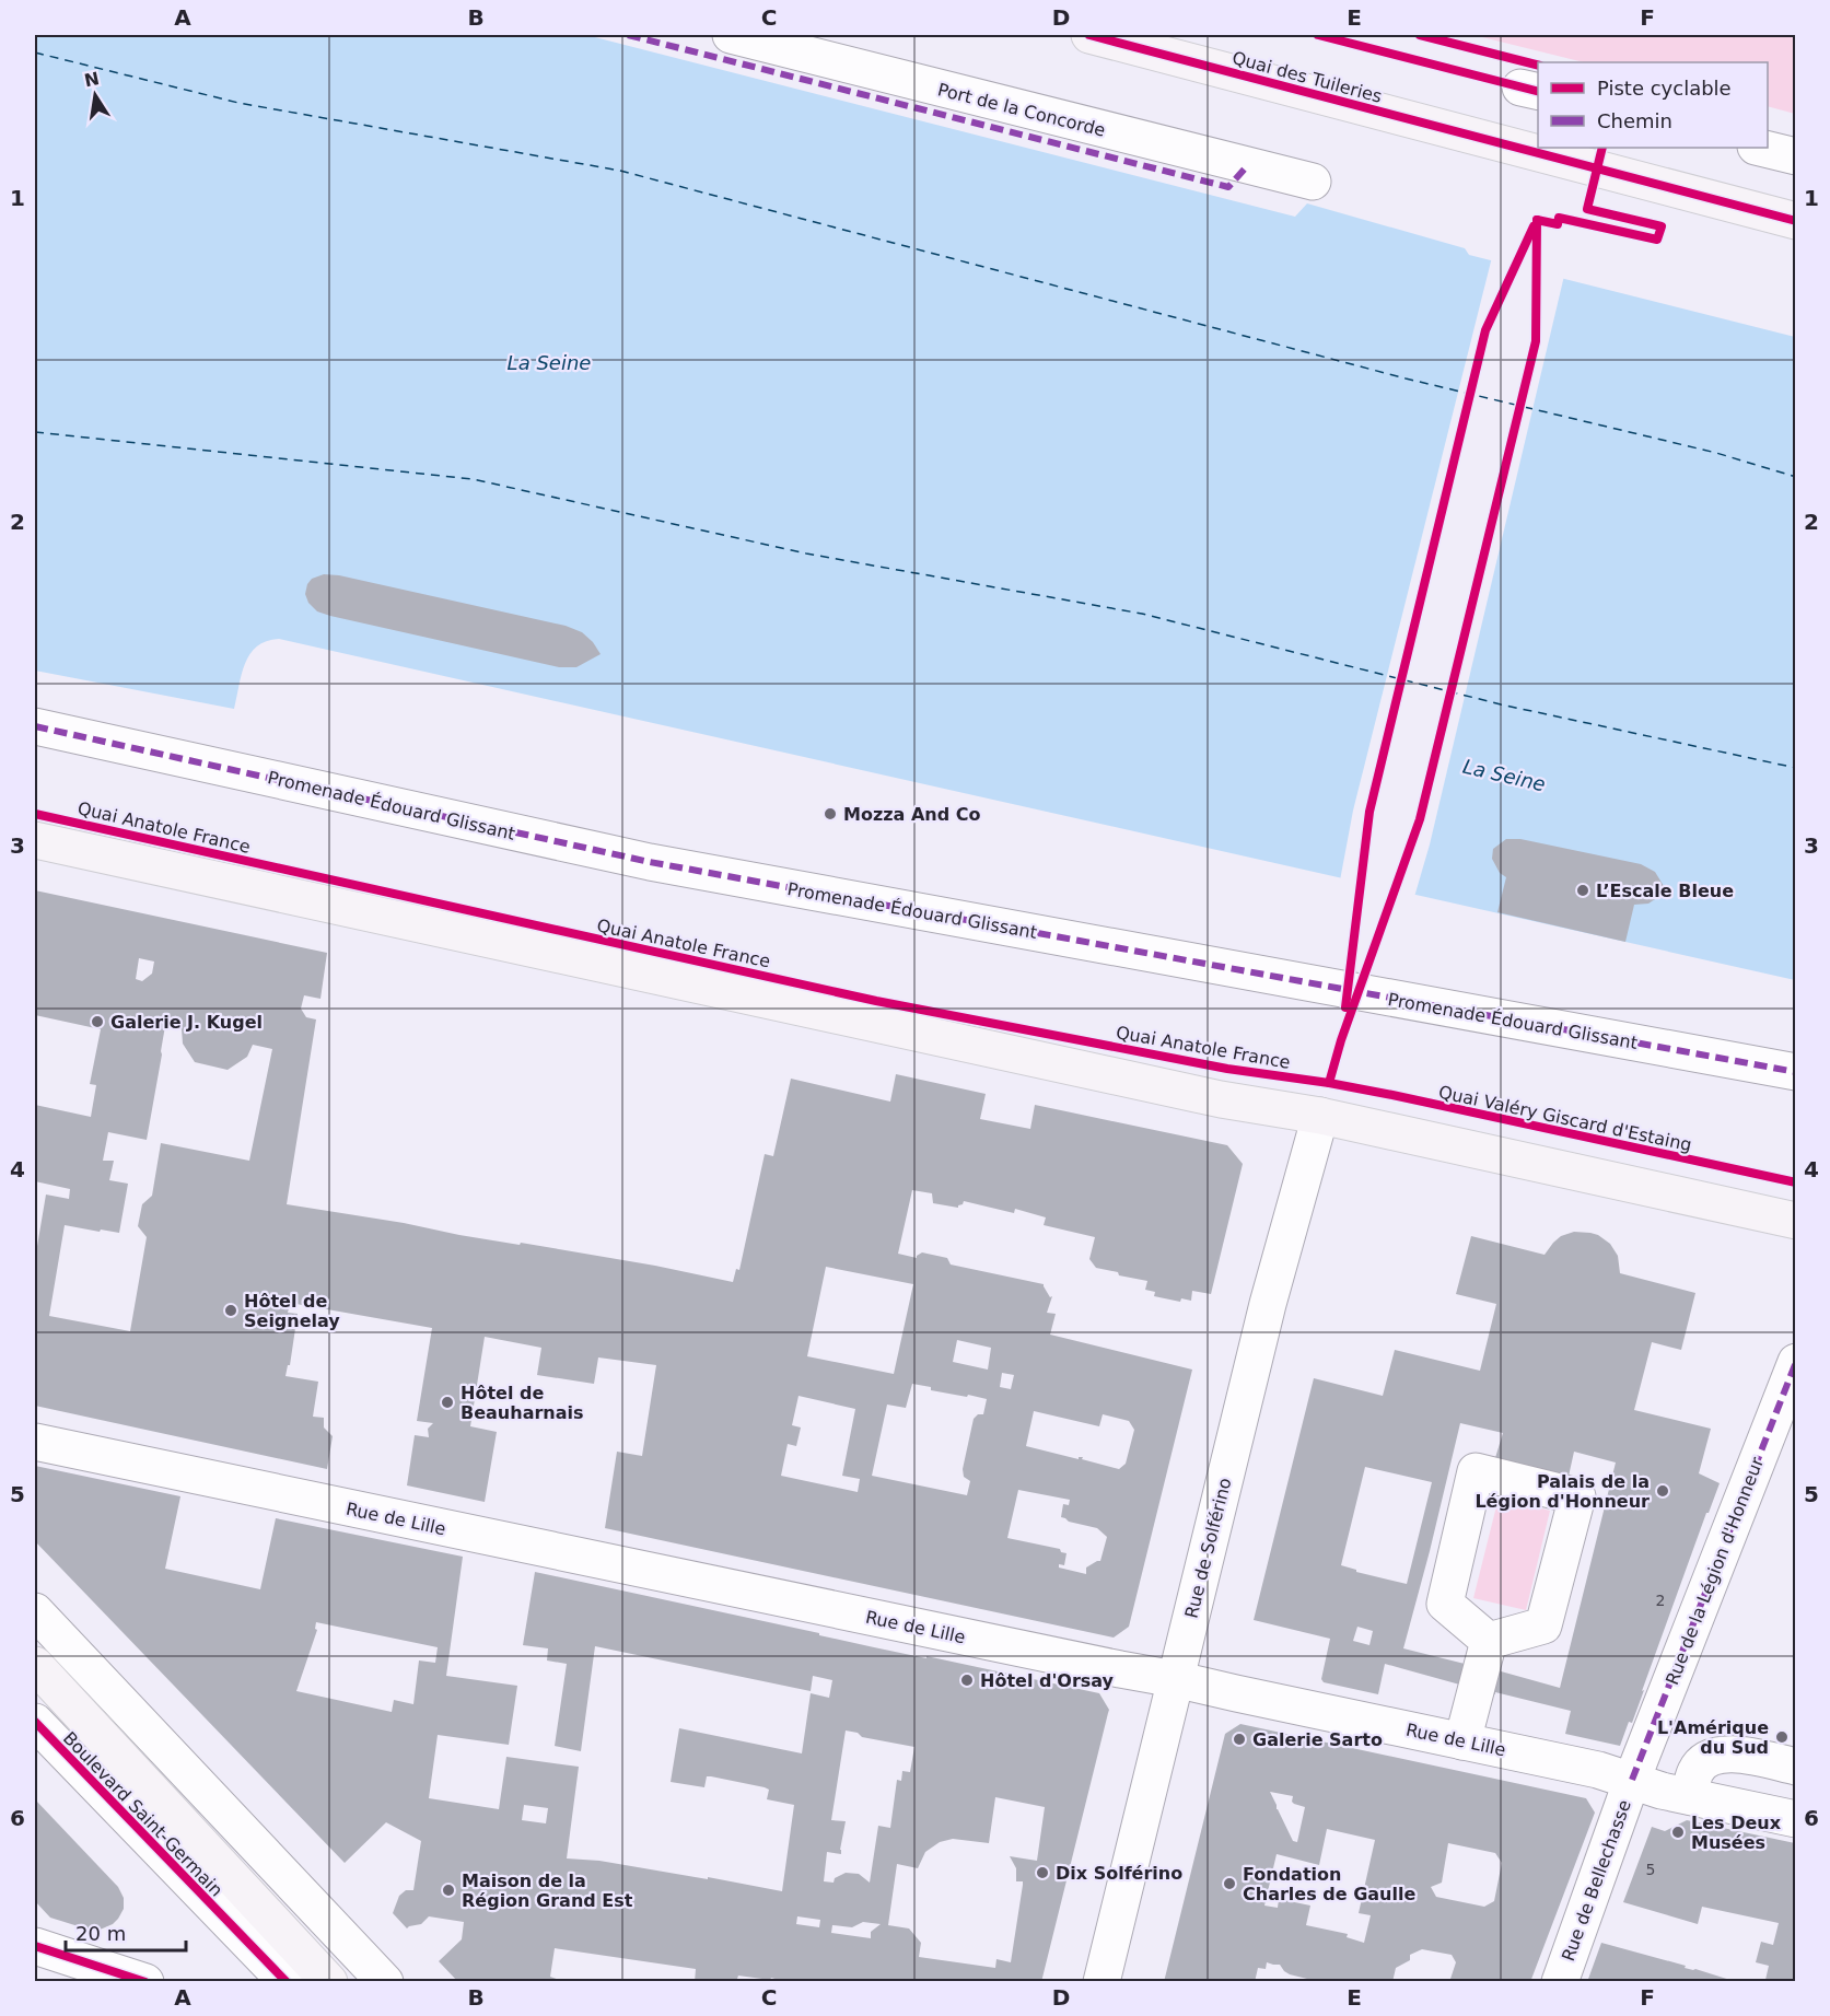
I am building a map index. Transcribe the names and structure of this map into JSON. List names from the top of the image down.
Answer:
{
  "streets": {
    "main road": ["Quai des Tuileries", "Boulevard Saint-Germain"],
    "street": [
      "Port de la Concorde",
      "Promenade Édouard Glissant",
      "Rue de Lille",
      "Rue de Solférino",
      "Rue de la Légion d'Honneur",
      "Rue de Bellechasse"
    ],
    "cycle path": ["Quai Anatole France"]
  },
  "crossings": [
    ["Rue de Lille", "Rue de Solférino"],
    ["Rue de Lille", "Rue de la Légion d'Honneur"],
    ["Rue de Lille", "Rue de Bellechasse"],
    ["Rue de la Légion d'Honneur", "Rue de Bellechasse"]
  ],
  "water": ["La Seine"],
  "places": [
    "Mozza And Co",
    "L’Escale Bleue",
    "Galerie J. Kugel",
    "Hôtel de Seignelay",
    "Hôtel de Beauharnais",
    "Palais de la Légion d'Honneur",
    "Hôtel d'Orsay",
    "L'Amérique du Sud",
    "Galerie Sarto",
    "Les Deux Musées",
    "Dix Solférino",
    "Fondation Charles de Gaulle",
    "Maison de la Région Grand Est"
  ],
  "house_numbers": ["2", "5"],
  "legend": ["Piste cyclable", "Chemin"],
  "scale_bar": "20 m",
  "north": "top",
  "grid": {
    "columns": [
      "A",
      "B",
      "C",
      "D",
      "E",
      "F"
    ],
    "rows": [
      "1",
      "2",
      "3",
      "4",
      "5",
      "6"
    ]
  }
}
